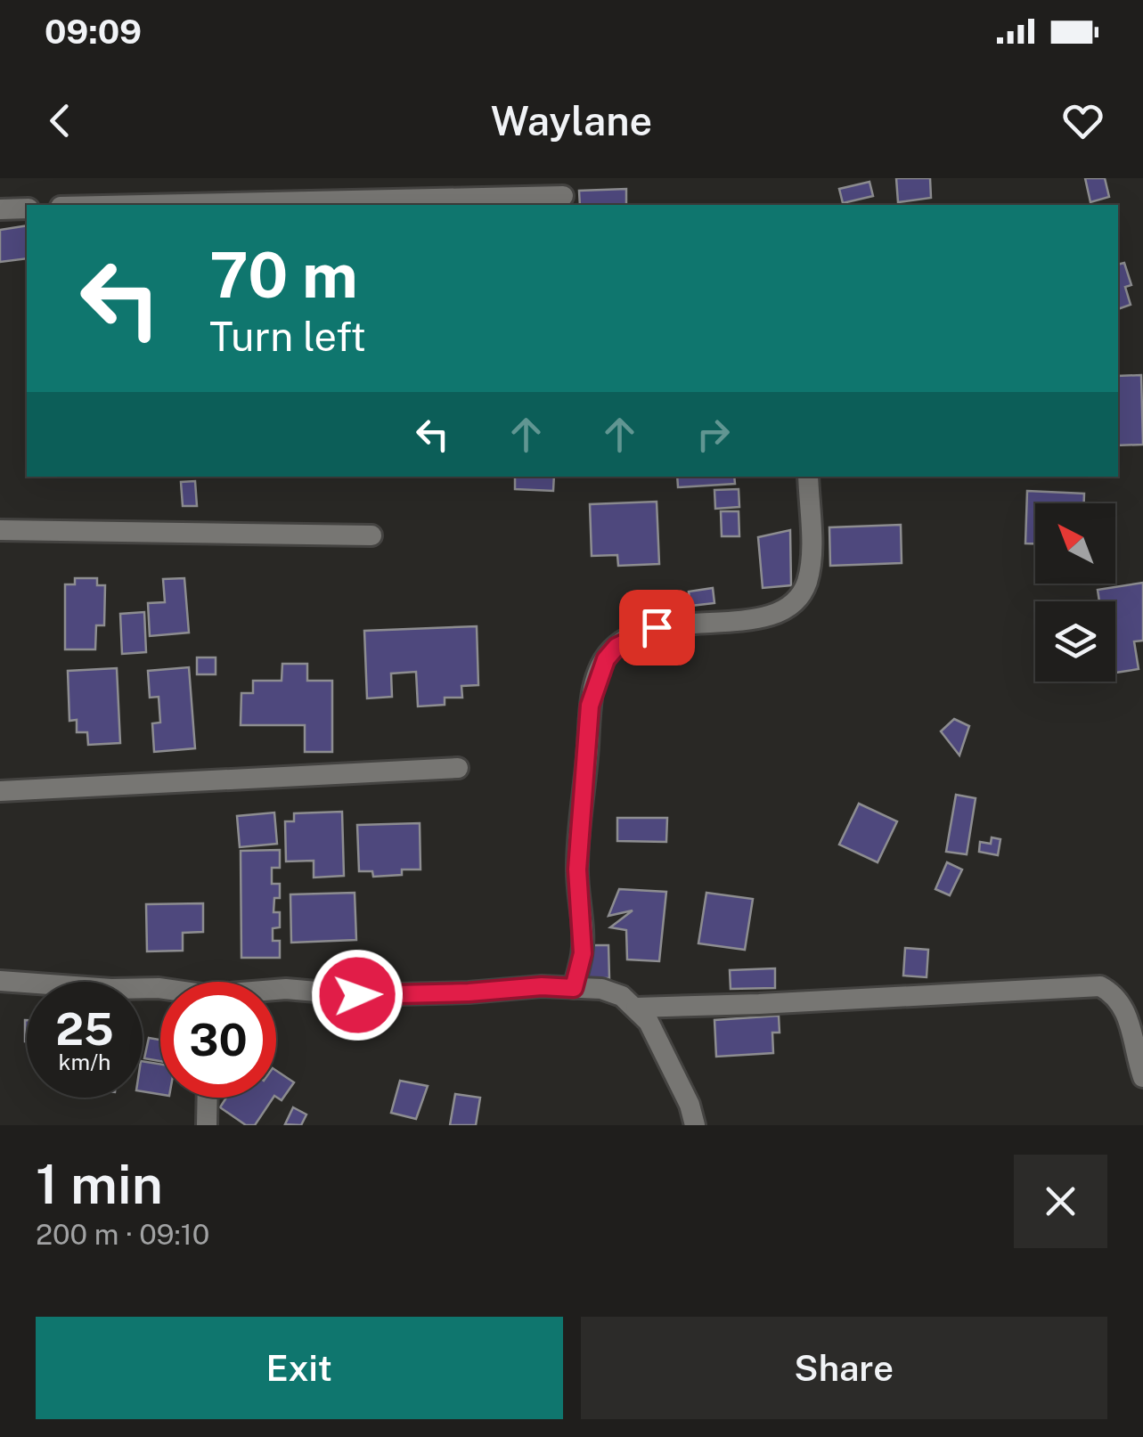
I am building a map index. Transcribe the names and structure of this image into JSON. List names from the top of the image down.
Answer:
{
  "north": "top left",
  "page": {
    "status": "09:09",
    "header": "Waylane",
    "turn": ["70 m", "Turn left"],
    "speed": "25 km/h",
    "limit": "30",
    "heading": ["1 min", "200 m · 09:10"],
    "buttons": ["Exit", "Share"]
  }
}
